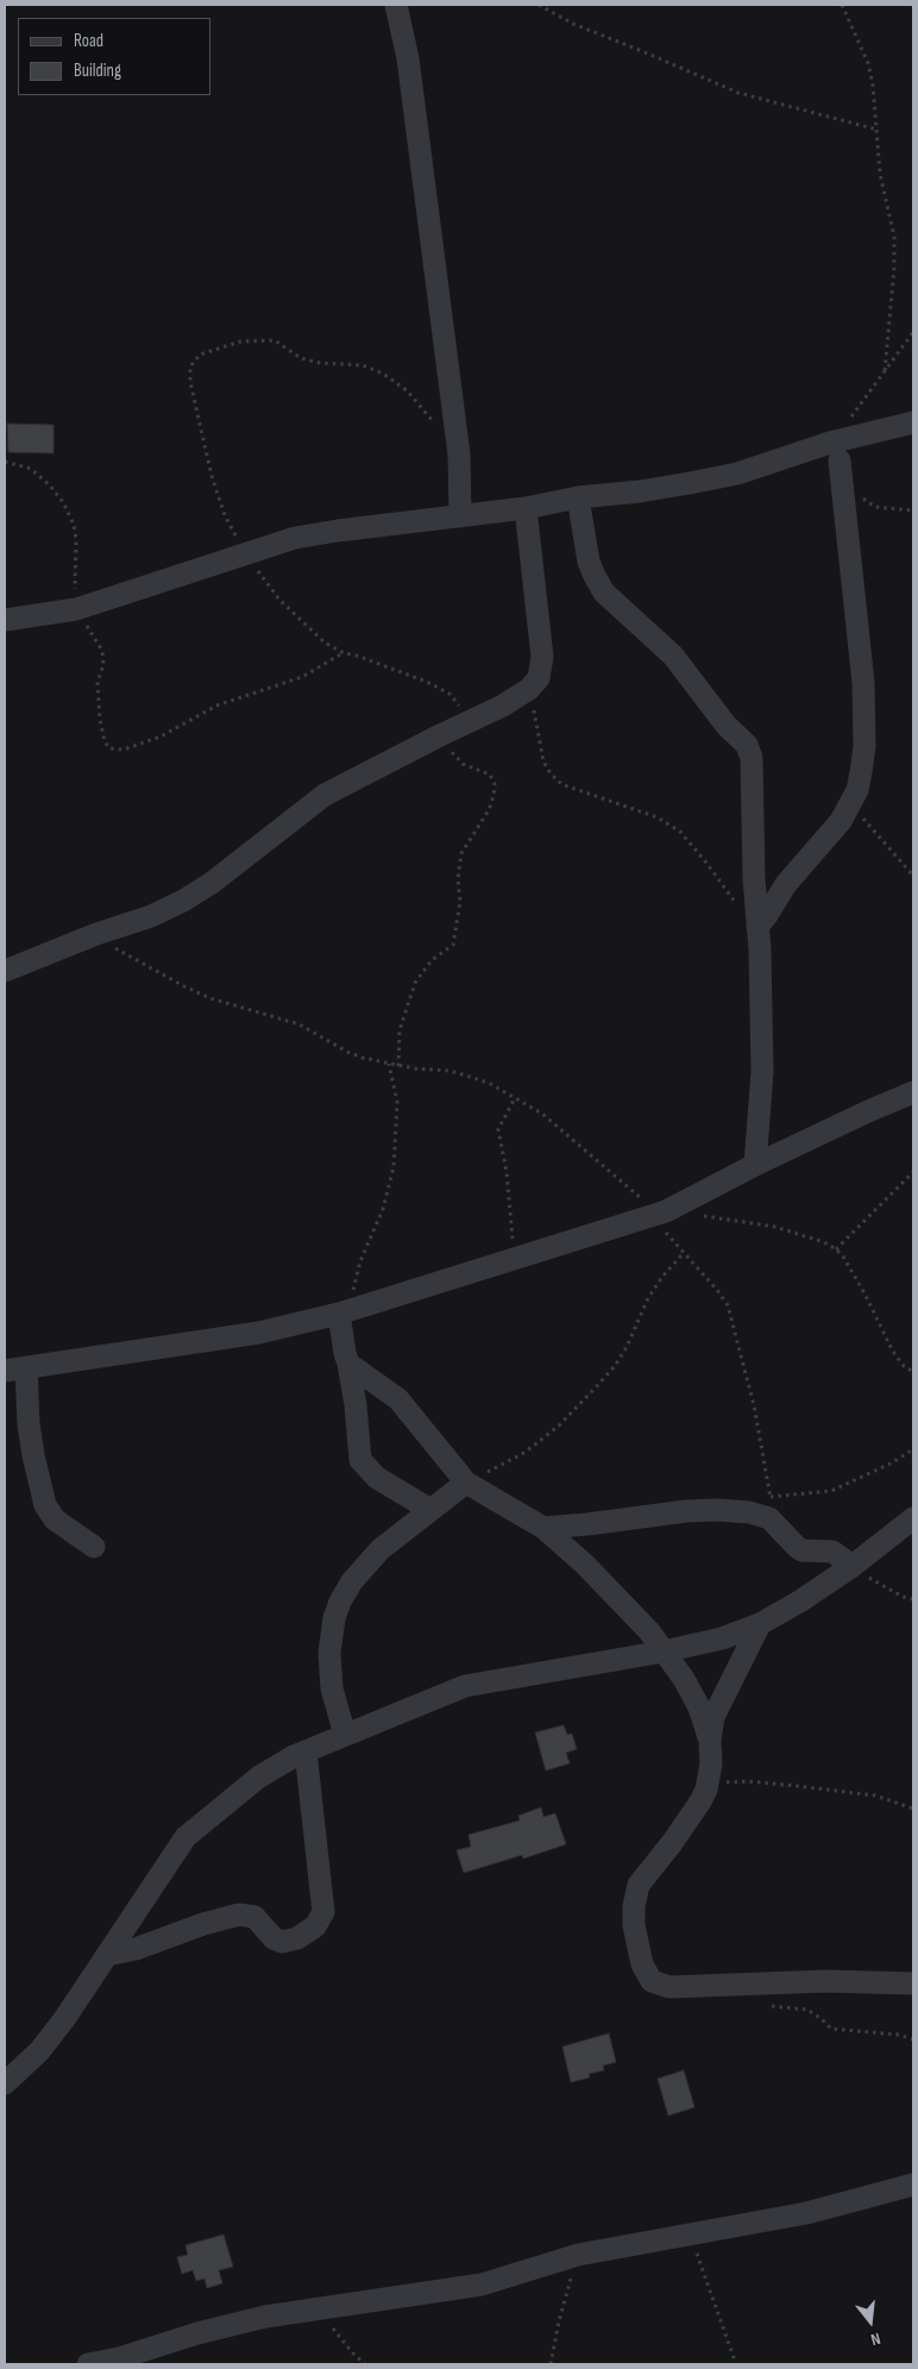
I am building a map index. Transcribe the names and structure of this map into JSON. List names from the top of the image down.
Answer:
{
  "legend": ["Road", "Building"],
  "north": "bottom"
}
